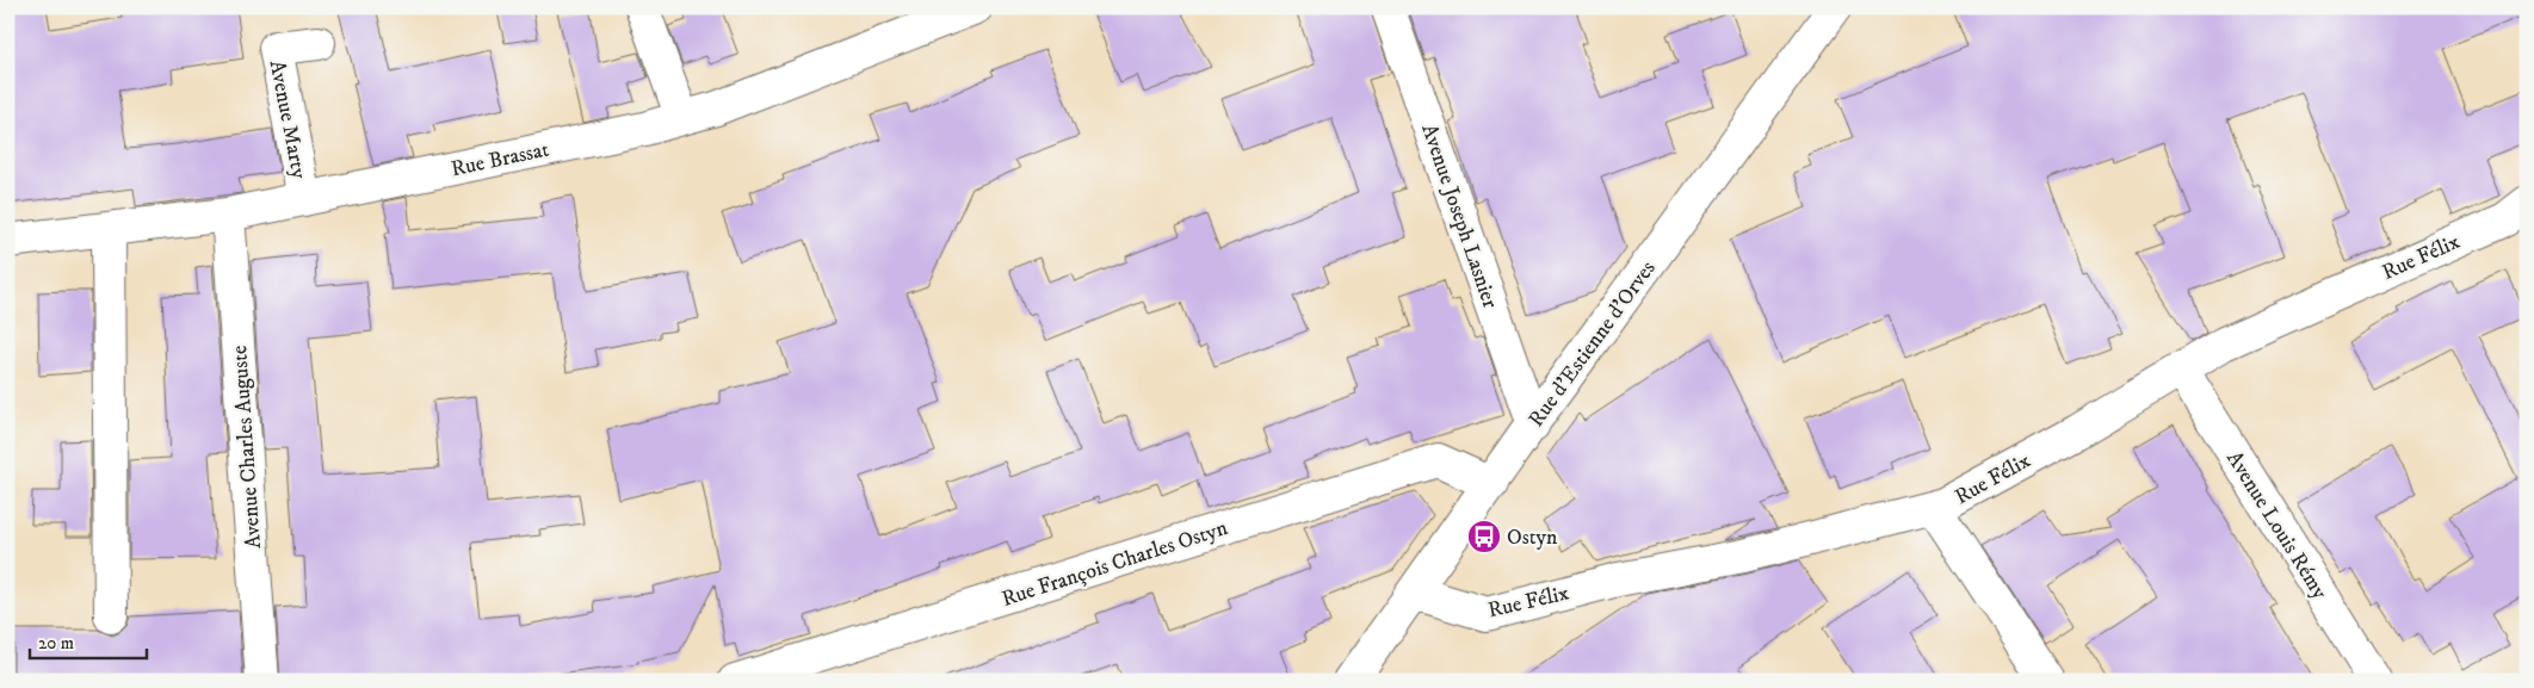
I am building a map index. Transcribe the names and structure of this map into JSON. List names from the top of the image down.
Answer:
{
  "streets": {
    "street": [
      "Avenue Marty",
      "Rue Brassat",
      "Avenue Joseph Lasnier",
      "Rue Félix",
      "Rue d'Estienne d'Orves",
      "Avenue Charles Auguste",
      "Avenue Louis Rémy",
      "Rue François Charles Ostyn"
    ]
  },
  "crossings": [
    ["Avenue Marty", "Rue Brassat"],
    ["Rue Brassat", "Avenue Charles Auguste"],
    ["Avenue Joseph Lasnier", "Rue d'Estienne d'Orves"],
    ["Rue Félix", "Rue d'Estienne d'Orves"],
    ["Rue Félix", "Avenue Louis Rémy"],
    ["Rue d'Estienne d'Orves", "Rue François Charles Ostyn"]
  ],
  "places": {
    "bus stop": ["Ostyn"]
  },
  "scale_bar": "20 m"
}
